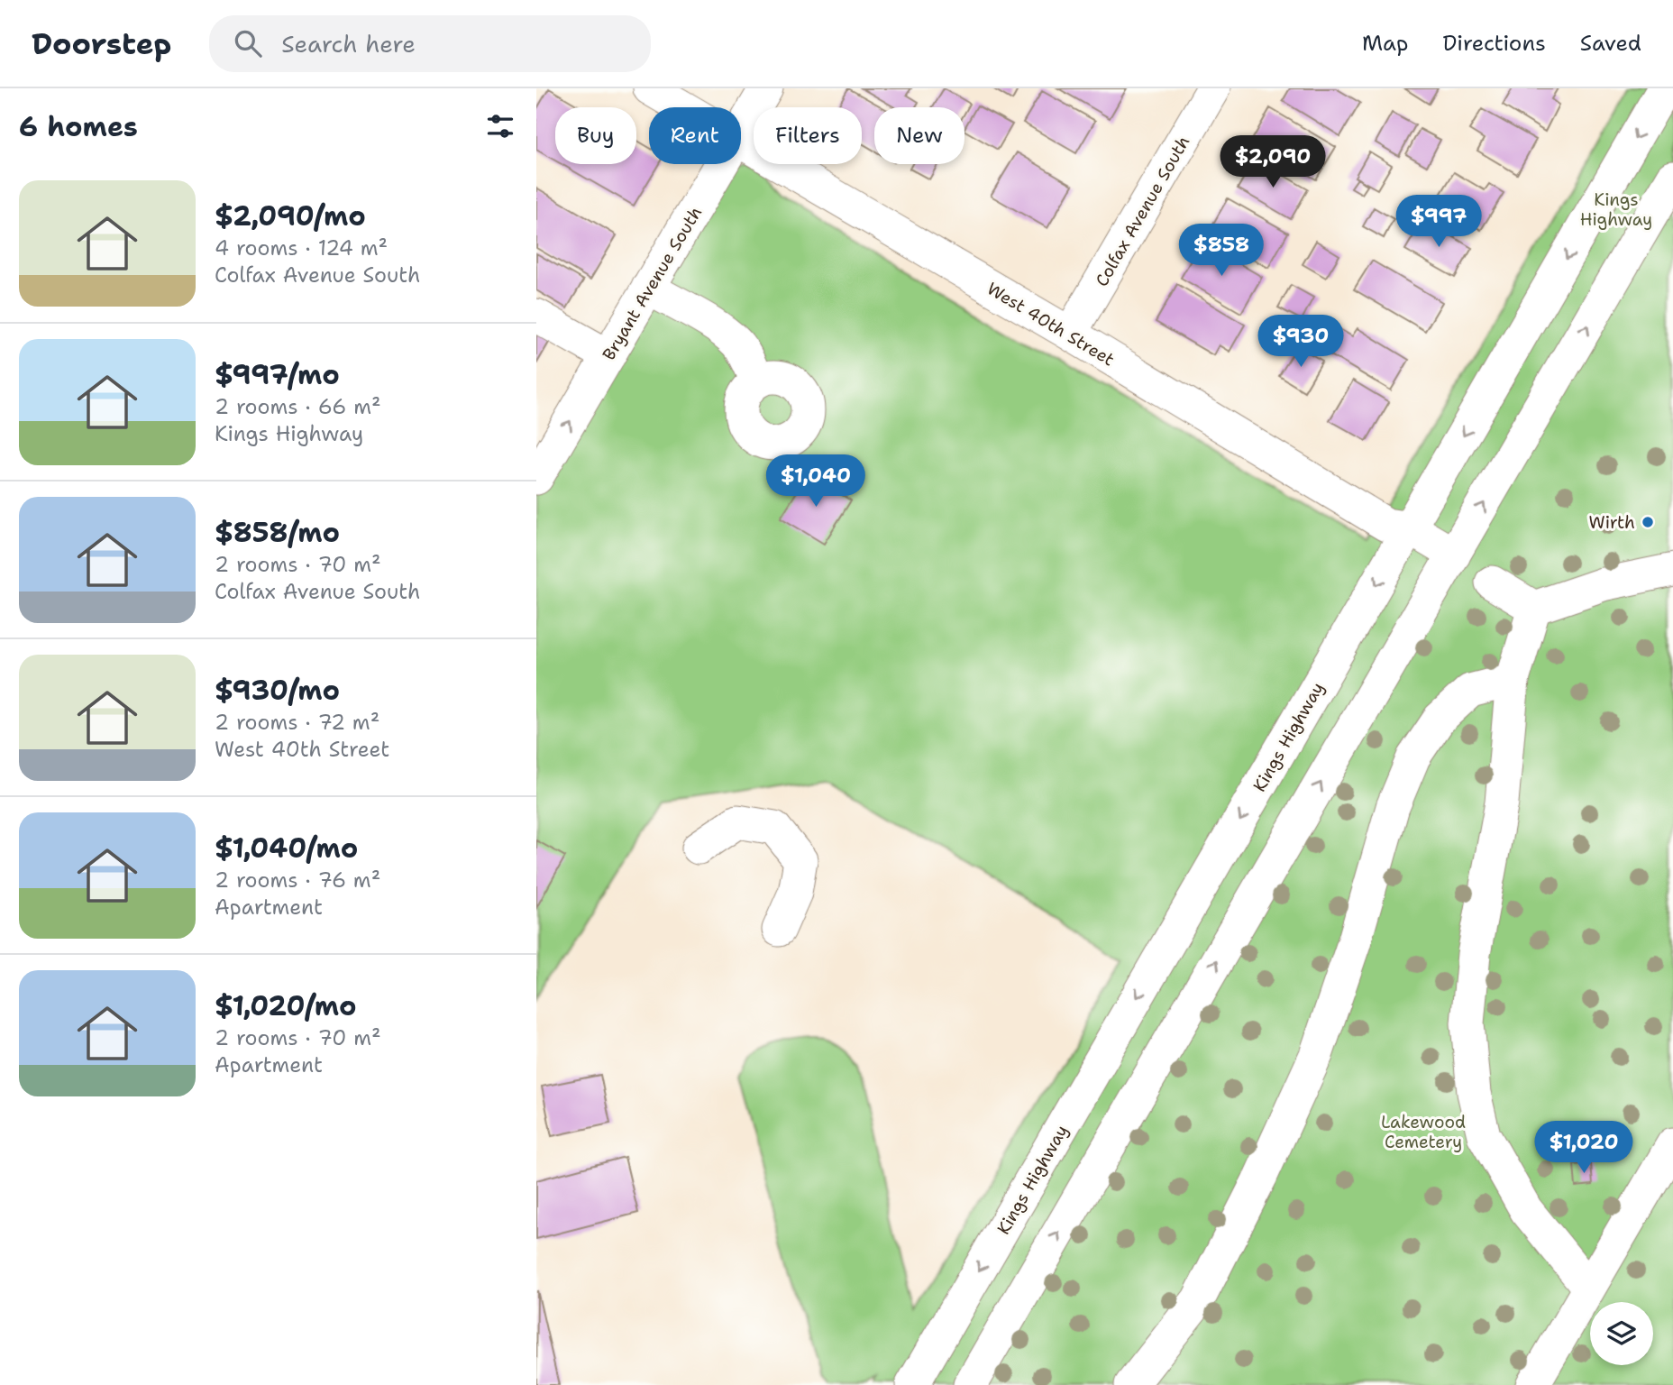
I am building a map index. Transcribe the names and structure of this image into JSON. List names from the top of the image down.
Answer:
{
  "streets": {
    "street": [
      "Colfax Avenue South",
      "Bryant Avenue South",
      "West 40th Street",
      "Kings Highway"
    ]
  },
  "crossings": [
    ["Colfax Avenue South", "West 40th Street"],
    ["West 40th Street", "Kings Highway"]
  ],
  "parks": ["Kings Highway", "Lakewood Cemetery"],
  "places": ["Wirth"],
  "page": {
    "header": "Doorstep",
    "search": "Search here",
    "nav": ["Map", "Directions", "Saved"],
    "heading": "6 homes",
    "chip": [
      "Buy",
      "Rent",
      "Filters",
      "New"
    ],
    "price": [
      "$2,090",
      "$997",
      "$858",
      "$930",
      "$1,040",
      "$1,020"
    ],
    "list": [
      {
        "name": "$2,090/mo",
        "note": "4 rooms · 124 m² · Colfax Avenue South"
      },
      {
        "name": "$997/mo",
        "note": "2 rooms · 66 m² · Kings Highway"
      },
      {
        "name": "$858/mo",
        "note": "2 rooms · 70 m² · Colfax Avenue South"
      },
      {
        "name": "$930/mo",
        "note": "2 rooms · 72 m² · West 40th Street"
      },
      {
        "name": "$1,040/mo",
        "note": "2 rooms · 76 m² · Apartment"
      },
      {
        "name": "$1,020/mo",
        "note": "2 rooms · 70 m² · Apartment"
      }
    ]
  }
}
